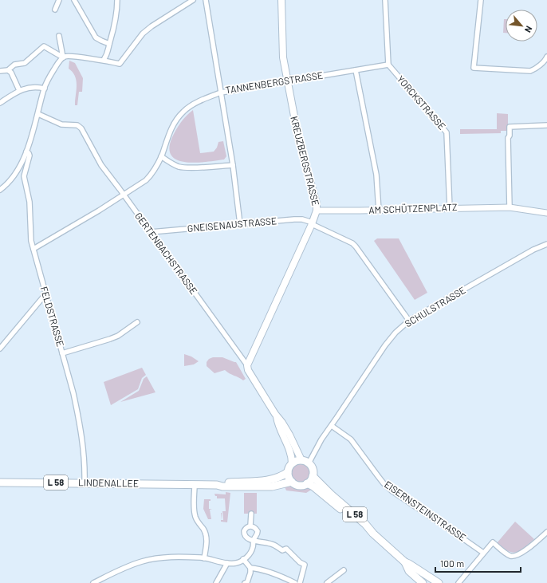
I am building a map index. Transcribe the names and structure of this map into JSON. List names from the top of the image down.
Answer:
{
  "streets": {
    "main road": [
      "KREUZBERGSTRASSE",
      "GERTENBACHSTRASSE",
      "L 58",
      "LINDENALLEE"
    ],
    "street": [
      "TANNENBERGSTRASSE",
      "YORCKSTRASSE",
      "AM SCHÜTZENPLATZ",
      "GNEISENAUSTRASSE",
      "SCHULSTRASSE",
      "FELDSTRASSE",
      "EISERNSTEINSTRASSE"
    ]
  },
  "crossings": [
    ["TANNENBERGSTRASSE", "YORCKSTRASSE"],
    ["TANNENBERGSTRASSE", "KREUZBERGSTRASSE"],
    ["TANNENBERGSTRASSE", "GERTENBACHSTRASSE"],
    ["TANNENBERGSTRASSE", "FELDSTRASSE"],
    ["YORCKSTRASSE", "AM SCHÜTZENPLATZ"],
    ["KREUZBERGSTRASSE", "AM SCHÜTZENPLATZ"],
    ["KREUZBERGSTRASSE", "GNEISENAUSTRASSE"],
    ["KREUZBERGSTRASSE", "GERTENBACHSTRASSE"],
    ["GNEISENAUSTRASSE", "GERTENBACHSTRASSE"],
    ["GNEISENAUSTRASSE", "SCHULSTRASSE"],
    ["GERTENBACHSTRASSE", "SCHULSTRASSE"],
    ["GERTENBACHSTRASSE", "L 58"],
    ["GERTENBACHSTRASSE", "LINDENALLEE"],
    ["SCHULSTRASSE", "L 58"],
    ["SCHULSTRASSE", "LINDENALLEE"],
    ["SCHULSTRASSE", "EISERNSTEINSTRASSE"],
    ["FELDSTRASSE", "LINDENALLEE"],
    ["L 58", "LINDENALLEE"]
  ],
  "scale_bar": "100 m",
  "north": "bottom right"
}
